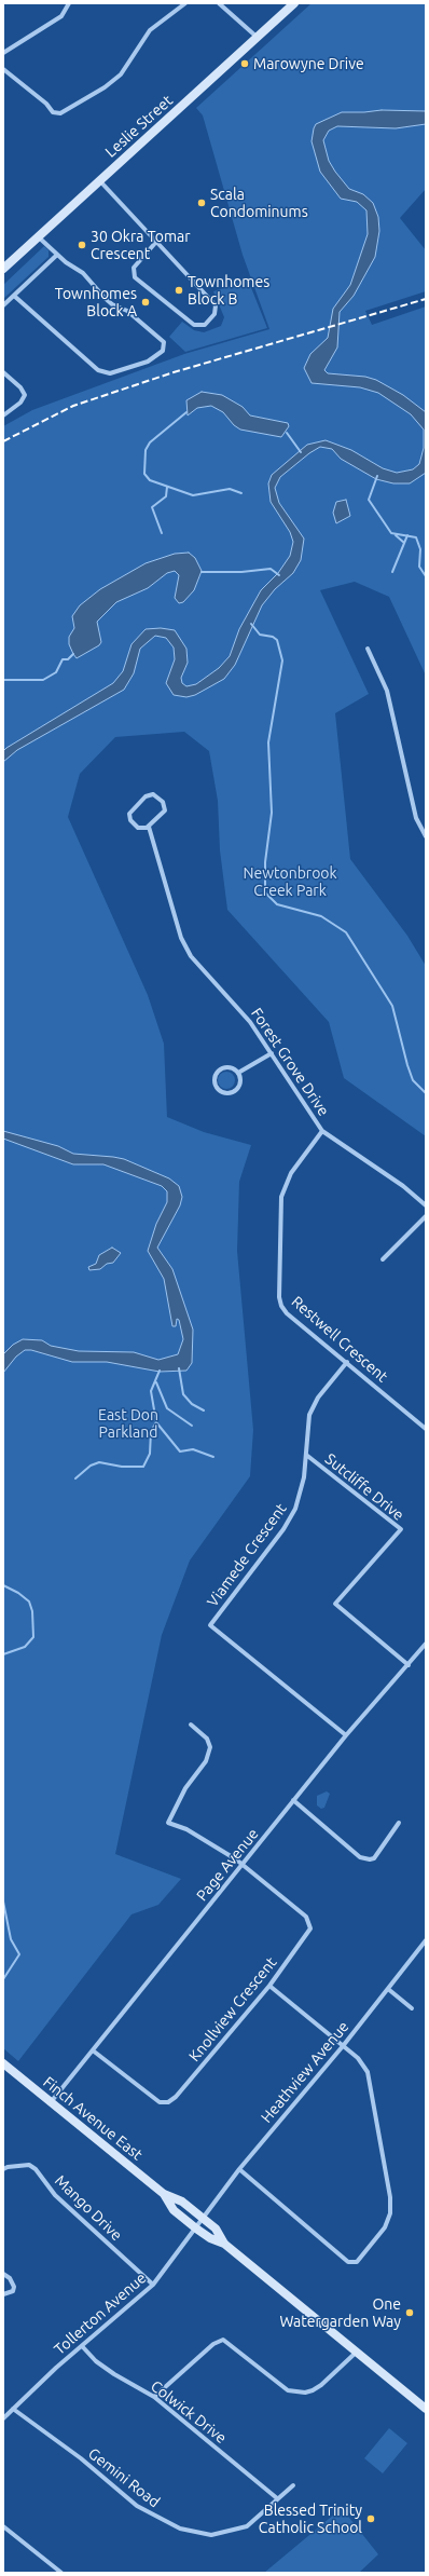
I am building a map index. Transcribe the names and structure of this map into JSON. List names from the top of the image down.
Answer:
{
  "streets": {
    "main road": ["Leslie Street", "Finch Avenue East"],
    "street": [
      "Forest Grove Drive",
      "Restwell Crescent",
      "Sutcliffe Drive",
      "Viamede Crescent",
      "Page Avenue",
      "Knollview Crescent",
      "Heathview Avenue",
      "Mango Drive",
      "Tollerton Avenue",
      "Colwick Drive",
      "Gemini Road"
    ]
  },
  "crossings": [
    ["Forest Grove Drive", "Restwell Crescent"],
    ["Restwell Crescent", "Viamede Crescent"],
    ["Sutcliffe Drive", "Viamede Crescent"],
    ["Sutcliffe Drive", "Page Avenue"],
    ["Viamede Crescent", "Page Avenue"],
    ["Page Avenue", "Knollview Crescent"],
    ["Page Avenue", "Finch Avenue East"],
    ["Heathview Avenue", "Finch Avenue East"],
    ["Heathview Avenue", "Tollerton Avenue"],
    ["Finch Avenue East", "Tollerton Avenue"],
    ["Mango Drive", "Tollerton Avenue"],
    ["Tollerton Avenue", "Colwick Drive"],
    ["Tollerton Avenue", "Gemini Road"],
    ["Colwick Drive", "Gemini Road"]
  ],
  "parks": ["Newtonbrook Creek Park", "East Don Parkland"],
  "places": [
    "Marowyne Drive",
    "Scala Condominums",
    "30 Okra Tomar Crescent",
    "Townhomes Block B",
    "Townhomes Block A",
    "One Watergarden Way",
    "Blessed Trinity Catholic School"
  ]
}
